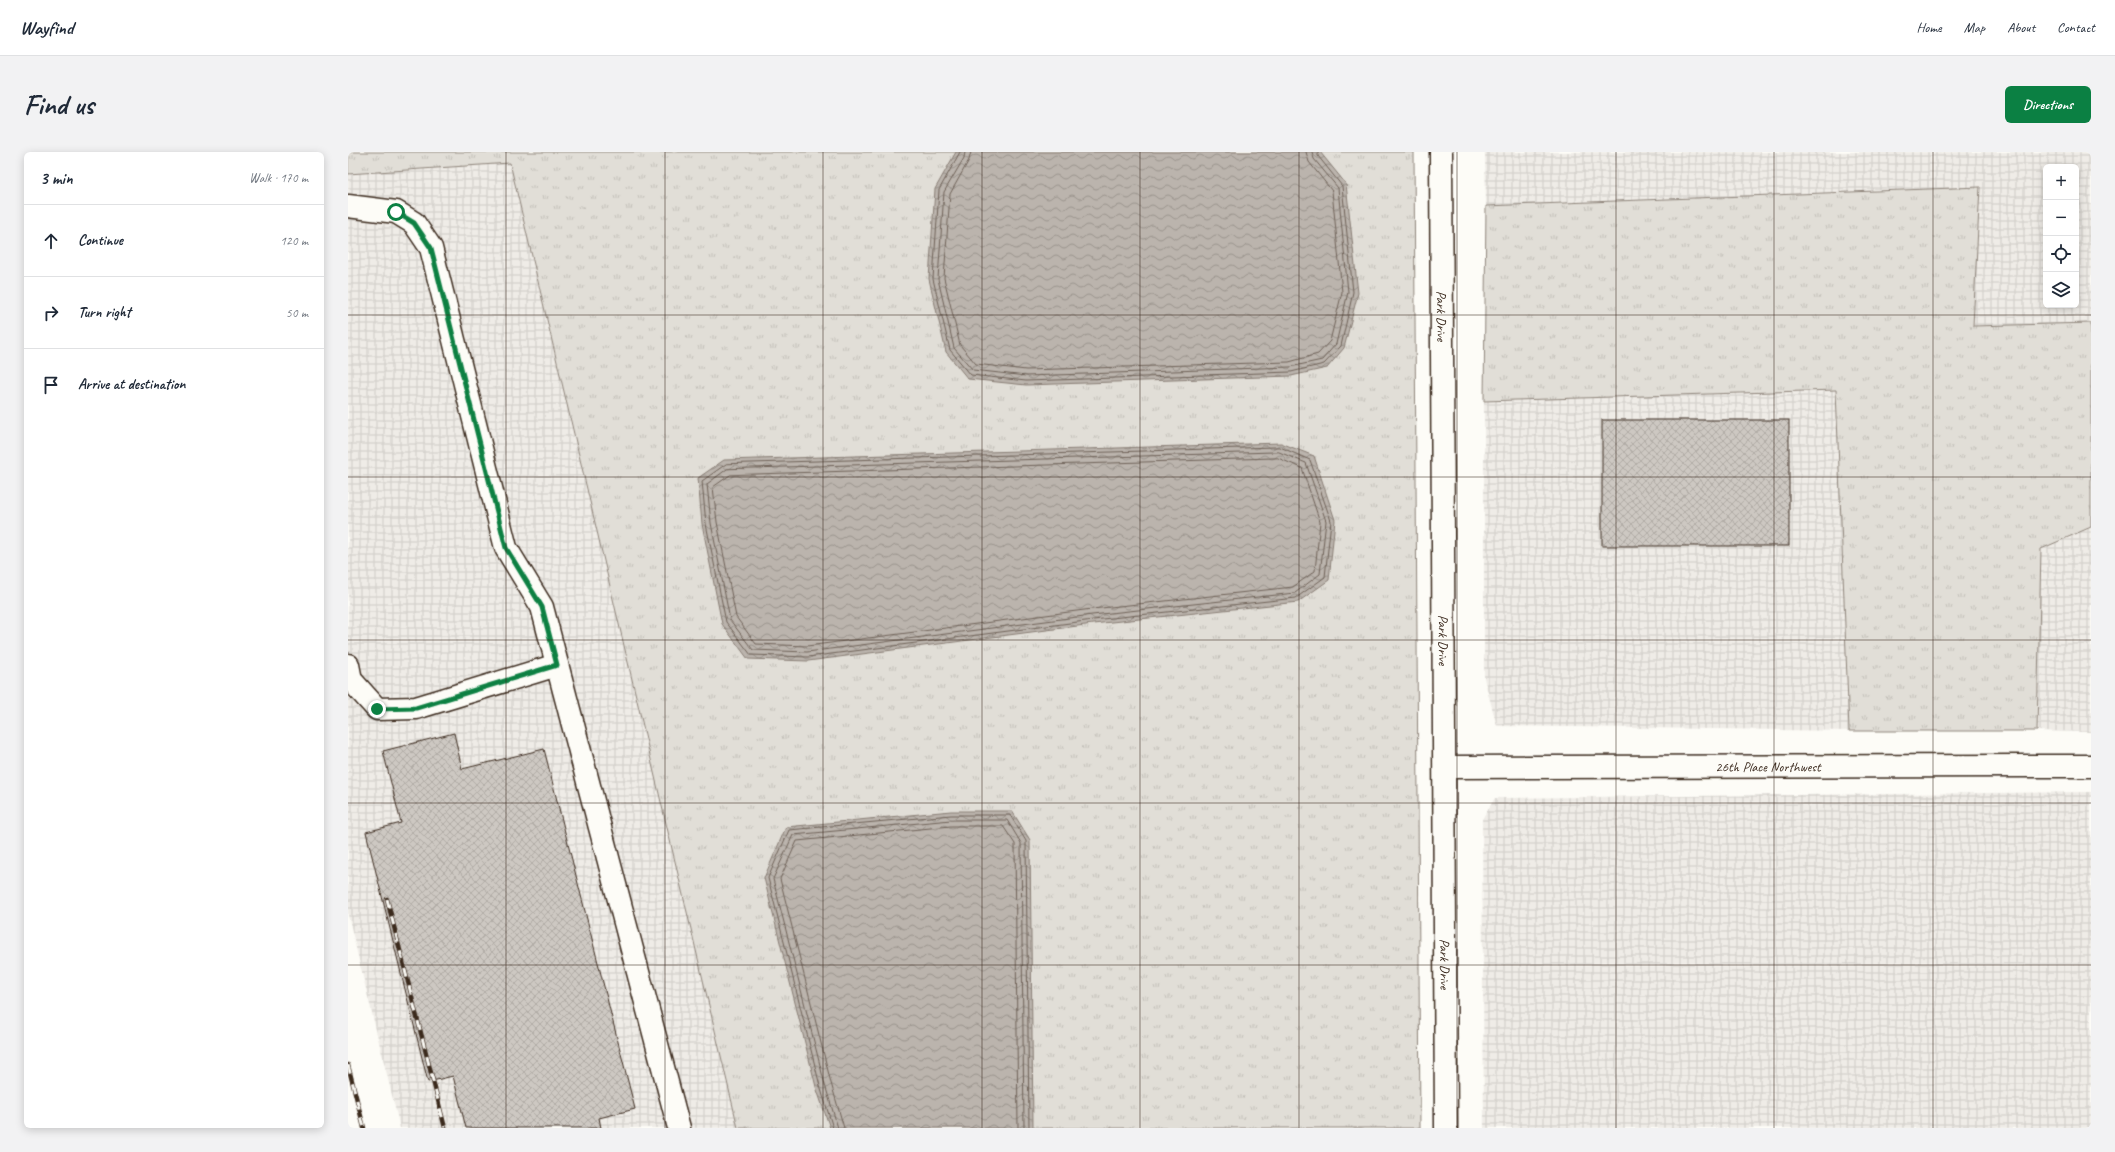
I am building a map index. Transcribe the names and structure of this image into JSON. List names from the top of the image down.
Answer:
{
  "streets": {
    "street": ["Park Drive", "26th Place Northwest"]
  },
  "crossings": [
    ["Park Drive", "26th Place Northwest"]
  ],
  "page": {
    "header": "Wayfind",
    "nav": [
      "Home",
      "Map",
      "About",
      "Contact"
    ],
    "buttons": "Directions",
    "title": "Find us",
    "heading": ["3 min", "Walk · 170 m"],
    "map_buttons": ["+", "−"],
    "list": [
      ["Continue", "120 m"],
      ["Turn right", "50 m"],
      "Arrive at destination"
    ]
  }
}
